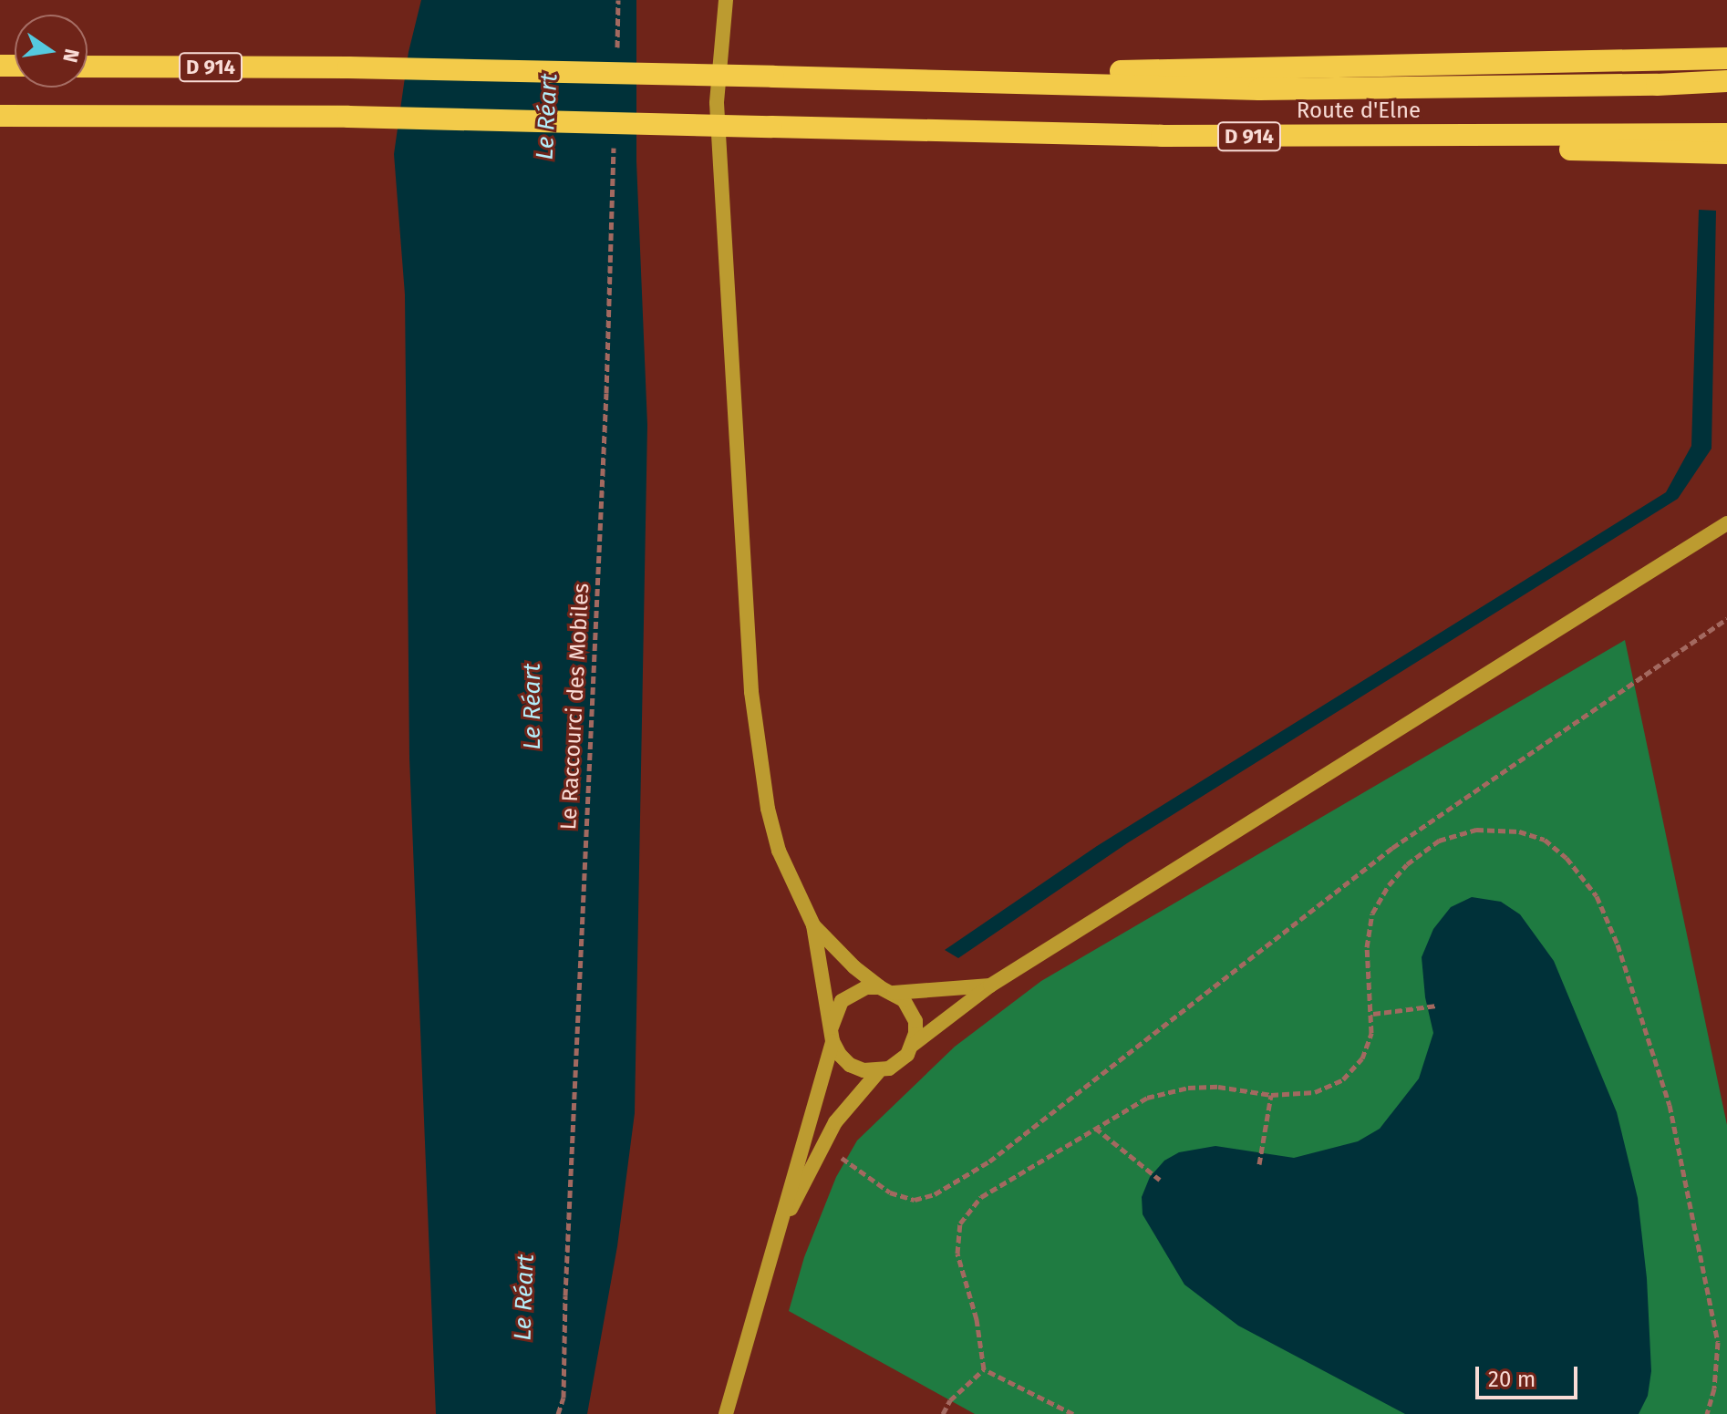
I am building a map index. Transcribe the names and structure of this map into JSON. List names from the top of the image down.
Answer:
{
  "streets": {
    "highway": ["D 914", "Route d'Elne"],
    "path": ["Le Raccourci des Mobiles"]
  },
  "crossings": [
    ["D 914", "Route d'Elne"]
  ],
  "water": ["Le Réart"],
  "scale_bar": "20 m",
  "north": "right"
}
